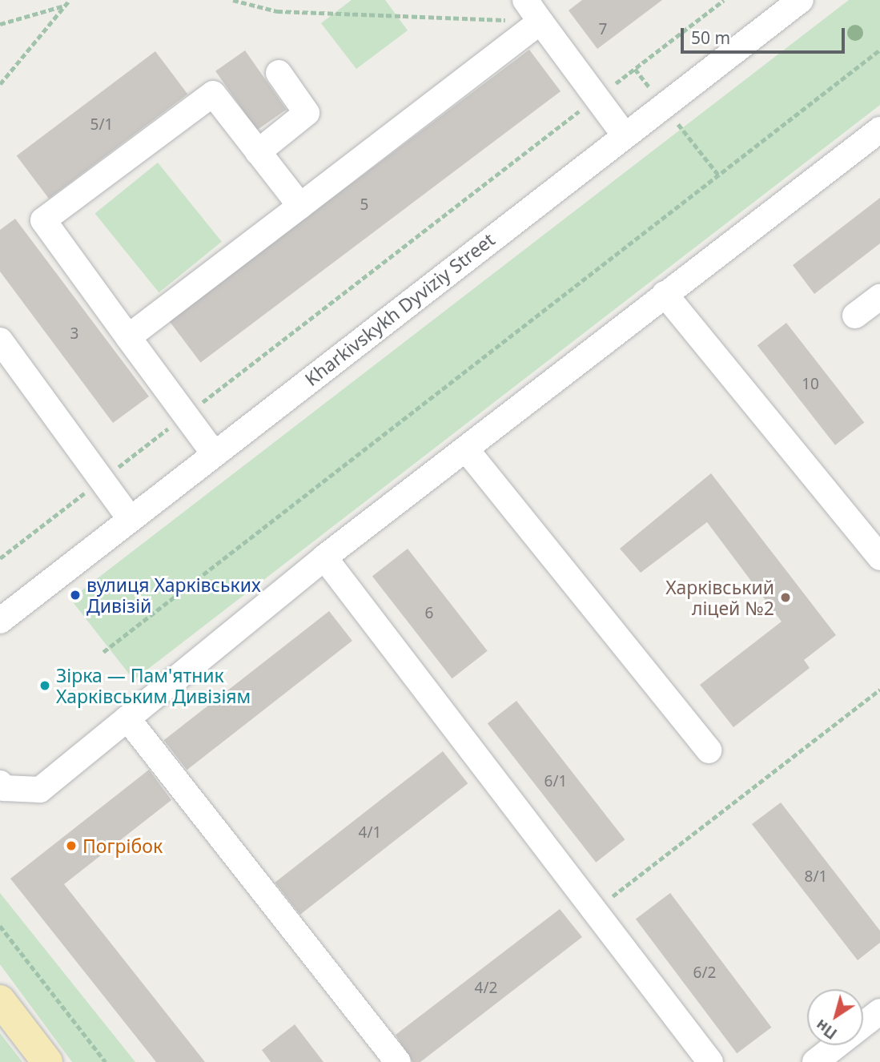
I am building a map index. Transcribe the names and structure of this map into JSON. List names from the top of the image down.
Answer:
{
  "streets": {
    "street": ["Kharkivskykh Dyviziy Street"]
  },
  "places": [
    "вулиця Харківських Дивізій",
    "Харківський ліцей №2",
    "Зірка — Пам'ятник Харківським Дивізіям",
    "Погрібок"
  ],
  "house_numbers": [
    "7",
    "5/1",
    "5",
    "3",
    "10",
    "6",
    "6/1",
    "4/1",
    "8/1",
    "6/2",
    "4/2"
  ],
  "scale_bar": "50 m",
  "north": "bottom left"
}
